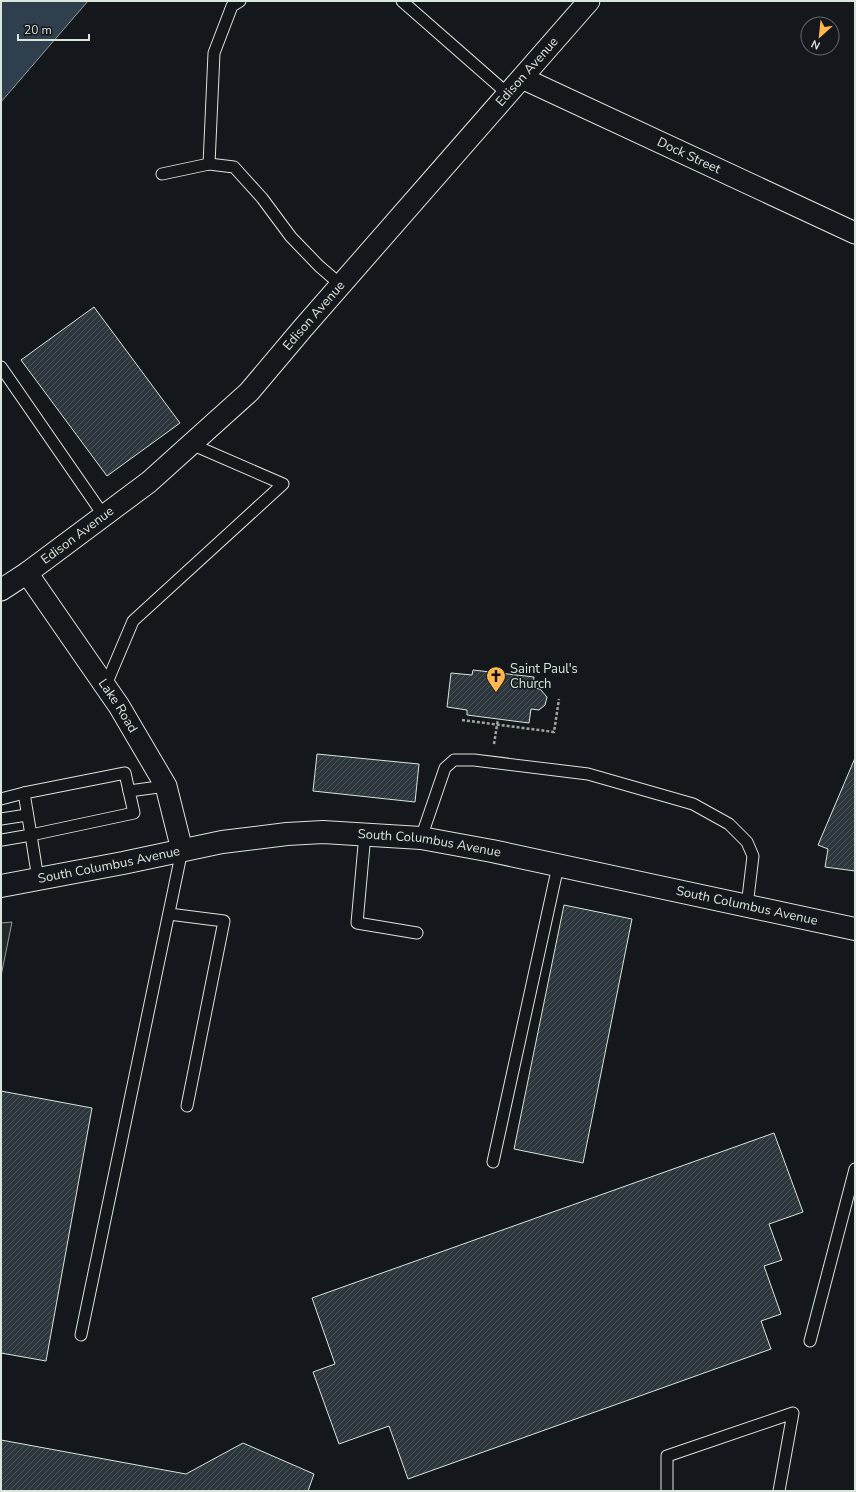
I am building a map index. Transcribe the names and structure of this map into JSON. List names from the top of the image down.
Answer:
{
  "streets": {
    "main road": ["South Columbus Avenue"],
    "street": ["Edison Avenue", "Dock Street", "Lake Road"]
  },
  "crossings": [
    ["Edison Avenue", "Dock Street"],
    ["Edison Avenue", "Lake Road"],
    ["Lake Road", "South Columbus Avenue"]
  ],
  "places": {
    "church": ["Saint Paul's Church"]
  },
  "scale_bar": "20 m",
  "north": "bottom left"
}
